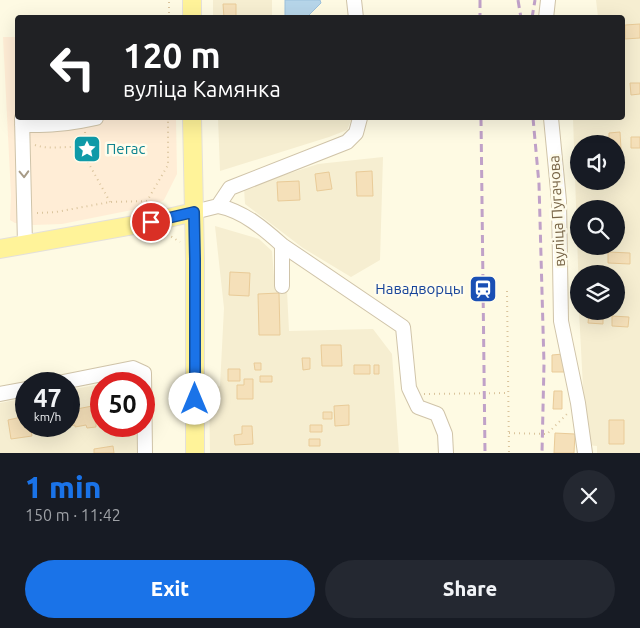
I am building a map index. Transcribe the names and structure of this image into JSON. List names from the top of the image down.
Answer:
{
  "streets": {
    "street": ["вуліца Пугачова"]
  },
  "places": {
    "place": ["Пегас"],
    "station": ["Навадворцы"]
  },
  "page": {
    "turn": ["120 m", "вуліца Камянка"],
    "speed": "47 km/h",
    "limit": "50",
    "heading": ["1 min", "150 m · 11:42"],
    "buttons": ["Exit", "Share"]
  }
}
